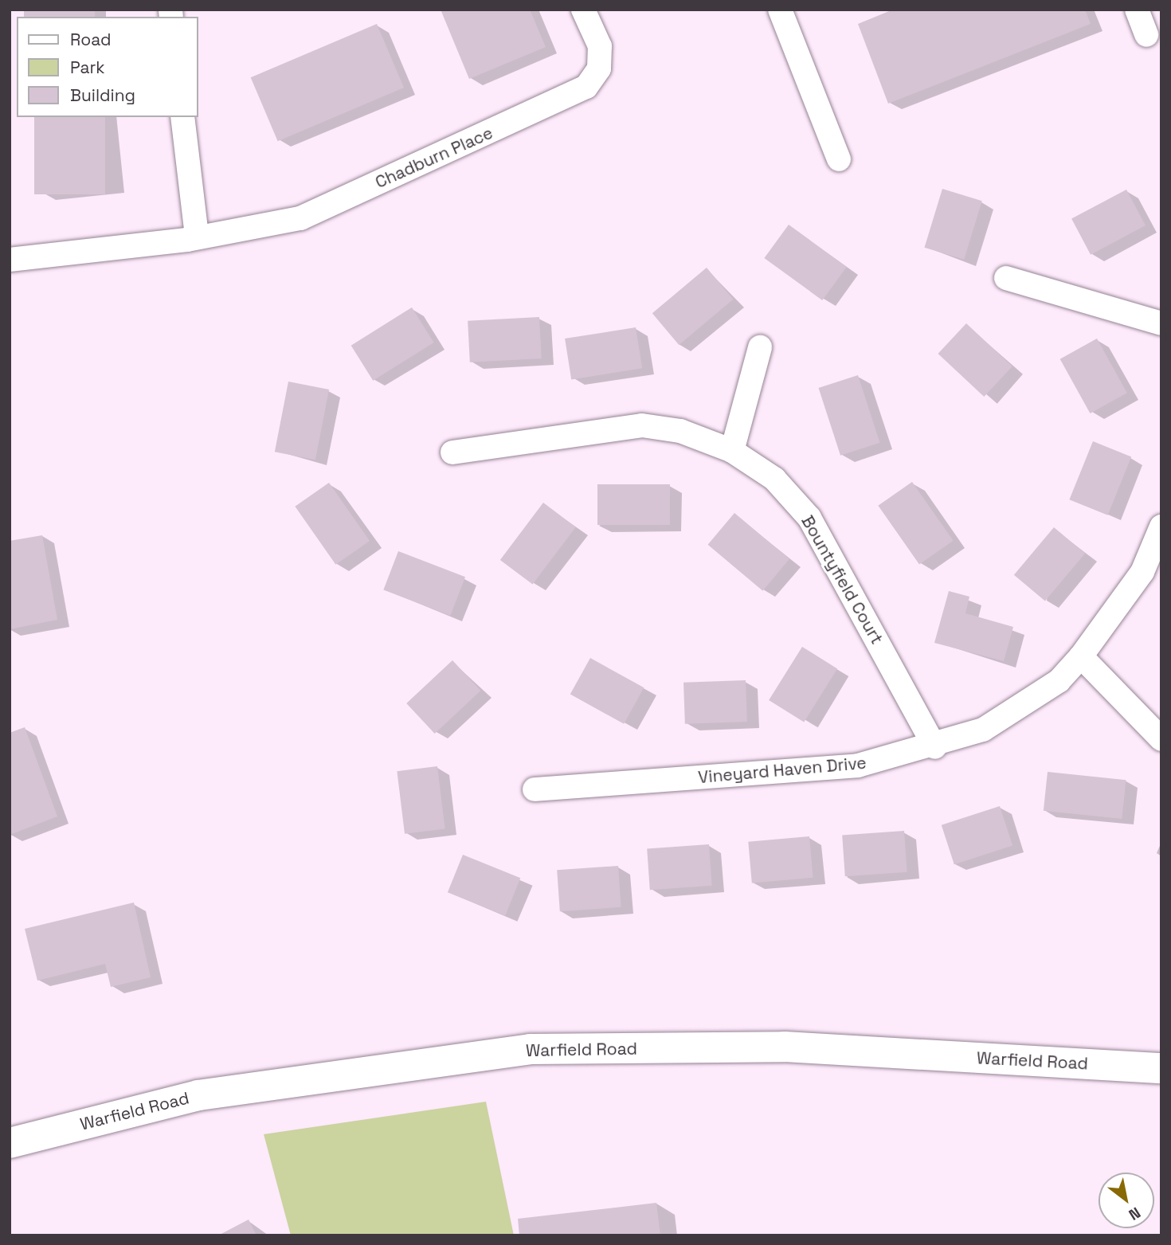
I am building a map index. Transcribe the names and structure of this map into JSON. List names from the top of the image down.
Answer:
{
  "streets": {
    "street": [
      "Chadburn Place",
      "Bountyfield Court",
      "Vineyard Haven Drive",
      "Warfield Road"
    ]
  },
  "crossings": [
    ["Bountyfield Court", "Vineyard Haven Drive"]
  ],
  "legend": ["Road", "Park", "Building"],
  "north": "bottom right"
}
